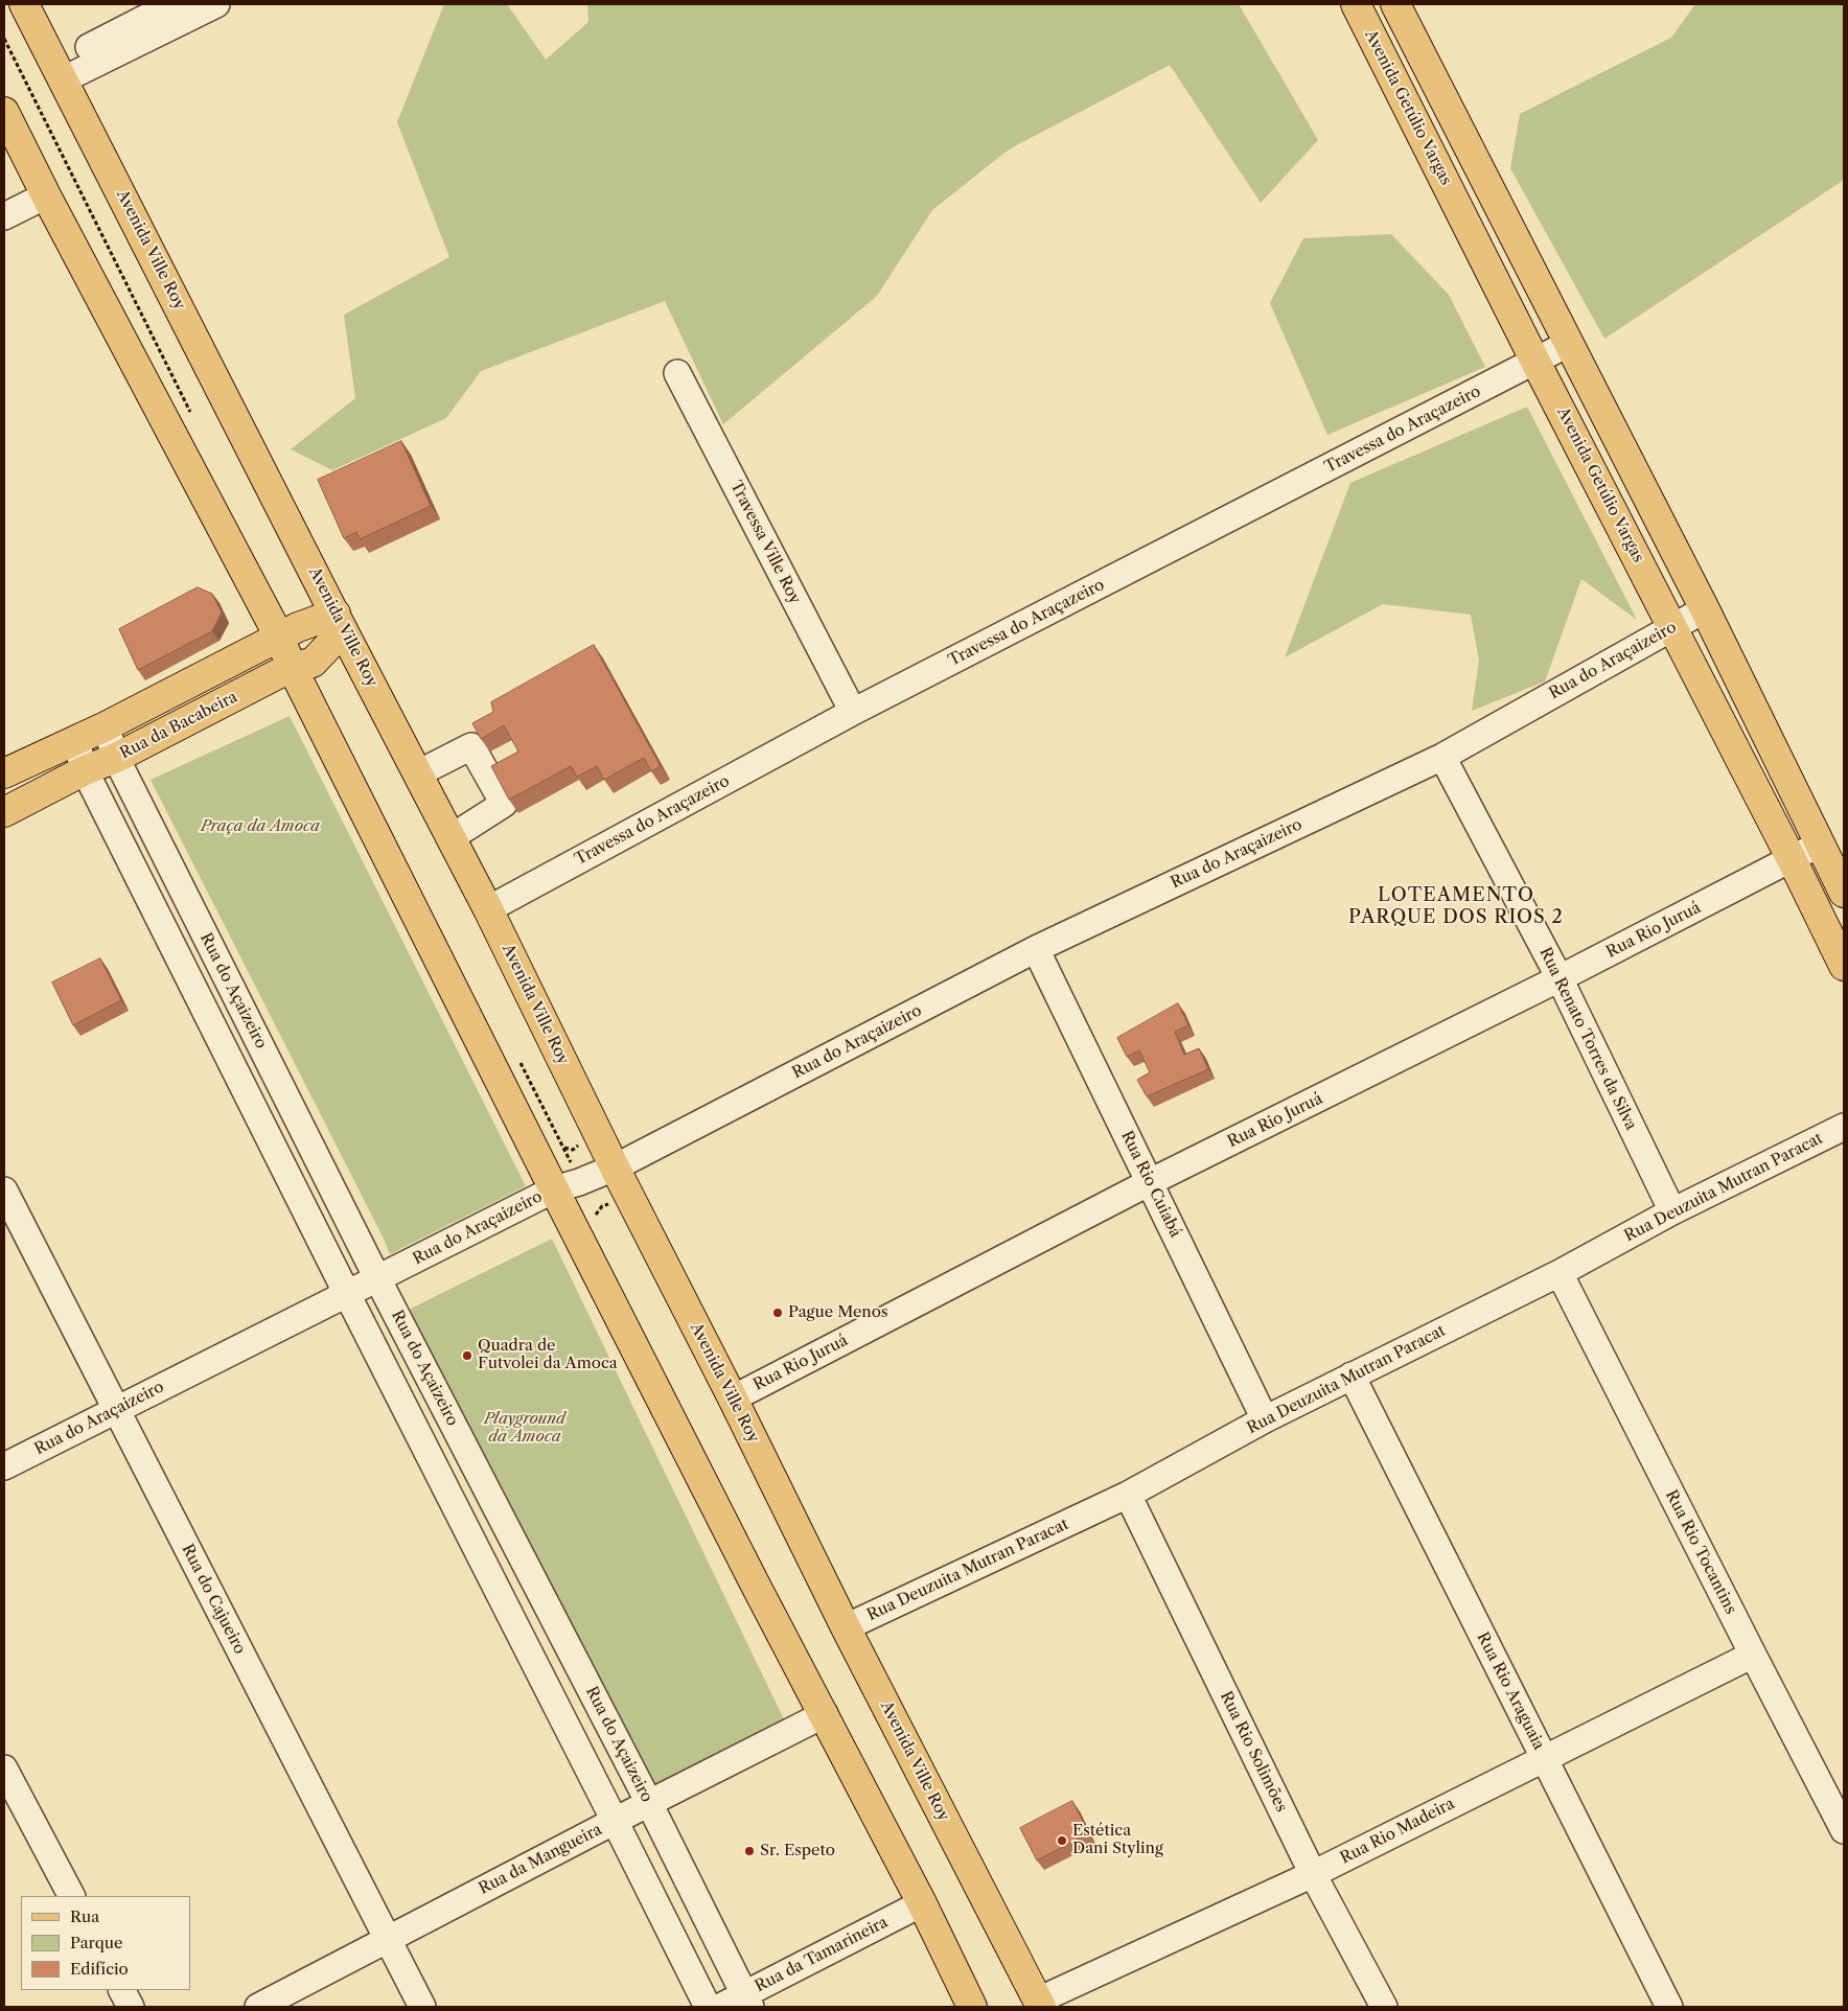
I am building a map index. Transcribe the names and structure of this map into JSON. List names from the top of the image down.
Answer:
{
  "streets": {
    "main road": ["Avenida Getúlio Vargas", "Avenida Ville Roy", "Rua da Bacabeira"],
    "street": [
      "Travessa do Araçazeiro",
      "Travessa Ville Roy",
      "Rua do Araçaizeiro",
      "Rua Rio Juruá",
      "Rua do Açaizeiro",
      "Rua Renato Torres da Silva",
      "Rua Rio Cuiabá",
      "Rua Deuzuita Mutran Paracat",
      "Rua Rio Tocantins",
      "Rua do Cajueiro",
      "Rua Rio Araguaia",
      "Rua Rio Solimões",
      "Rua Rio Madeira",
      "Rua da Mangueira",
      "Rua da Tamarineira"
    ]
  },
  "crossings": [
    ["Avenida Getúlio Vargas", "Travessa do Araçazeiro"],
    ["Avenida Getúlio Vargas", "Rua do Araçaizeiro"],
    ["Avenida Getúlio Vargas", "Rua Rio Juruá"],
    ["Avenida Ville Roy", "Travessa do Araçazeiro"],
    ["Avenida Ville Roy", "Rua do Araçaizeiro"],
    ["Avenida Ville Roy", "Rua da Bacabeira"],
    ["Avenida Ville Roy", "Rua Rio Juruá"],
    ["Avenida Ville Roy", "Rua Deuzuita Mutran Paracat"],
    ["Avenida Ville Roy", "Rua Rio Madeira"],
    ["Travessa do Araçazeiro", "Travessa Ville Roy"],
    ["Rua do Araçaizeiro", "Rua do Açaizeiro"],
    ["Rua do Araçaizeiro", "Rua Renato Torres da Silva"],
    ["Rua do Araçaizeiro", "Rua Rio Cuiabá"],
    ["Rua do Araçaizeiro", "Rua do Cajueiro"],
    ["Rua da Bacabeira", "Rua do Açaizeiro"],
    ["Rua Rio Juruá", "Rua Renato Torres da Silva"],
    ["Rua Rio Juruá", "Rua Rio Cuiabá"],
    ["Rua do Açaizeiro", "Rua da Mangueira"],
    ["Rua do Açaizeiro", "Rua da Tamarineira"],
    ["Rua Renato Torres da Silva", "Rua Deuzuita Mutran Paracat"],
    ["Rua Rio Cuiabá", "Rua Deuzuita Mutran Paracat"],
    ["Rua Deuzuita Mutran Paracat", "Rua Rio Tocantins"],
    ["Rua Deuzuita Mutran Paracat", "Rua Rio Araguaia"],
    ["Rua Deuzuita Mutran Paracat", "Rua Rio Solimões"],
    ["Rua Rio Tocantins", "Rua Rio Madeira"],
    ["Rua do Cajueiro", "Rua da Mangueira"],
    ["Rua Rio Araguaia", "Rua Rio Madeira"],
    ["Rua Rio Solimões", "Rua Rio Madeira"]
  ],
  "districts": ["LOTEAMENTO PARQUE DOS RIOS 2"],
  "parks": ["Praça da Amoca", "Playground da Amoca"],
  "places": [
    "Pague Menos",
    "Quadra de Futvolei da Amoca",
    "Estética Dani Styling",
    "Sr. Espeto"
  ],
  "legend": ["Rua", "Parque", "Edifício"]
}
